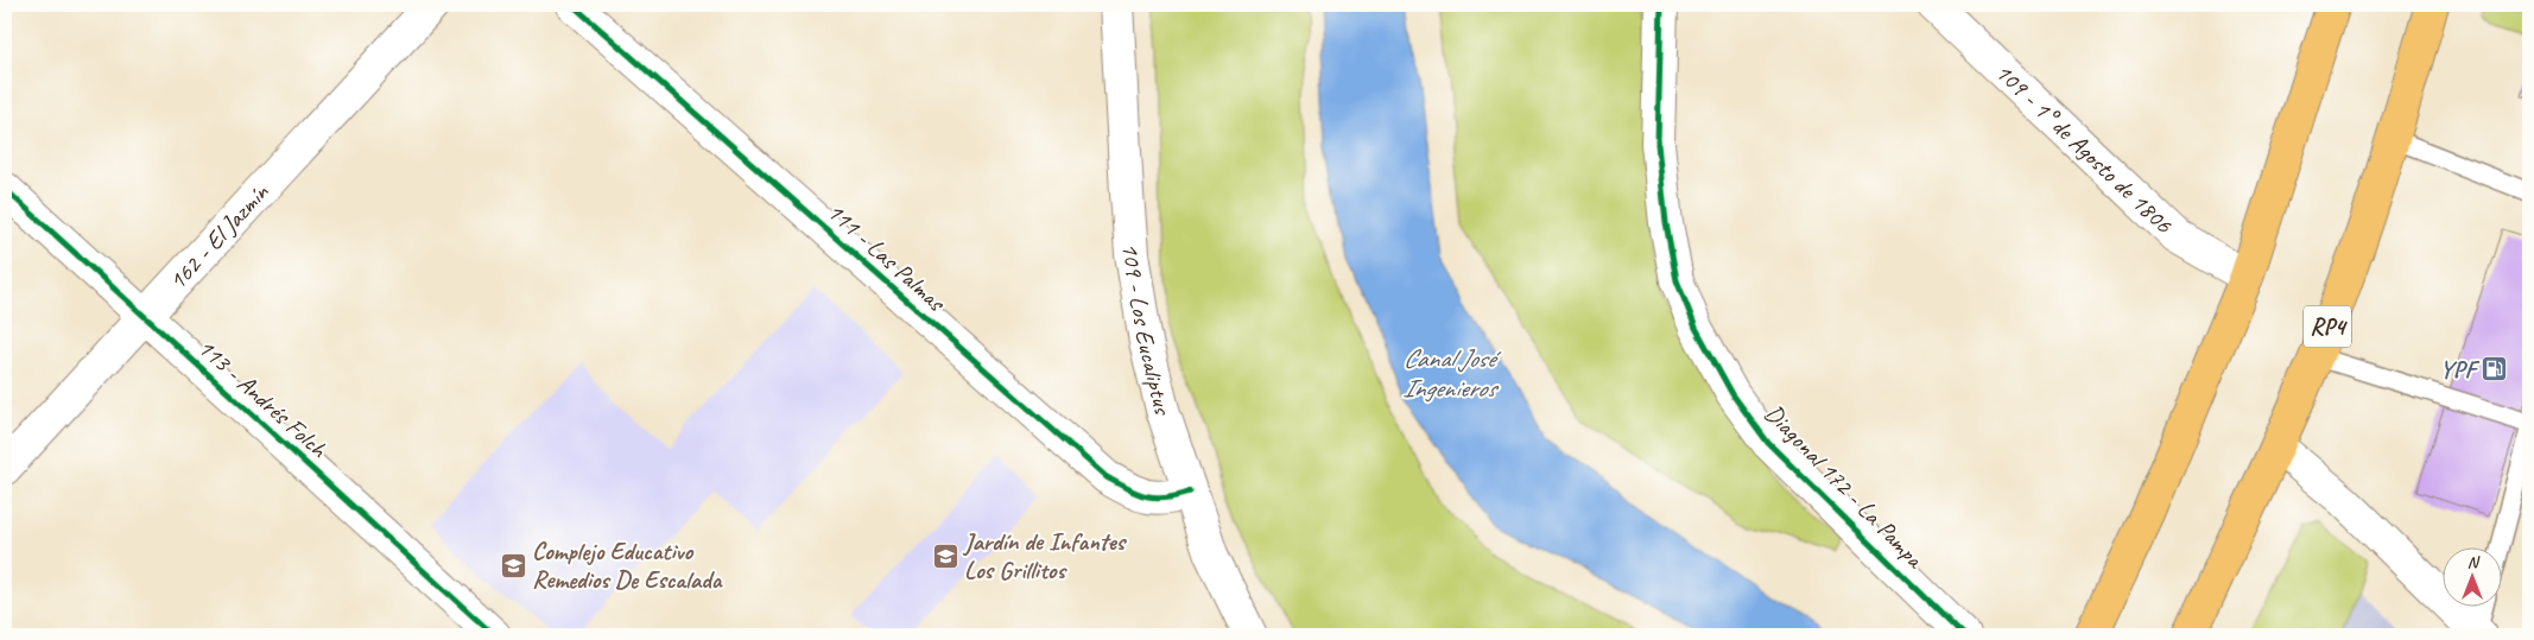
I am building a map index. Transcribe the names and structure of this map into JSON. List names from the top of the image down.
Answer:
{
  "streets": {
    "main road": ["RP4"],
    "street": [
      "109 - 1° de Agosto de 1806",
      "162 - El Jazmín",
      "111 - Las Palmas",
      "109 - Los Eucaliptus",
      "113 - Andrés Folch",
      "Diagonal 172 - La Pampa"
    ]
  },
  "crossings": [
    ["162 - El Jazmín", "113 - Andrés Folch"],
    ["111 - Las Palmas", "109 - Los Eucaliptus"]
  ],
  "water": ["Canal José Ingenieros"],
  "places": {
    "fuel station": ["YPF"],
    "school or university": ["Jardín de Infantes Los Grillitos", "Complejo Educativo Remedios De Escalada"]
  },
  "north": "top"
}
